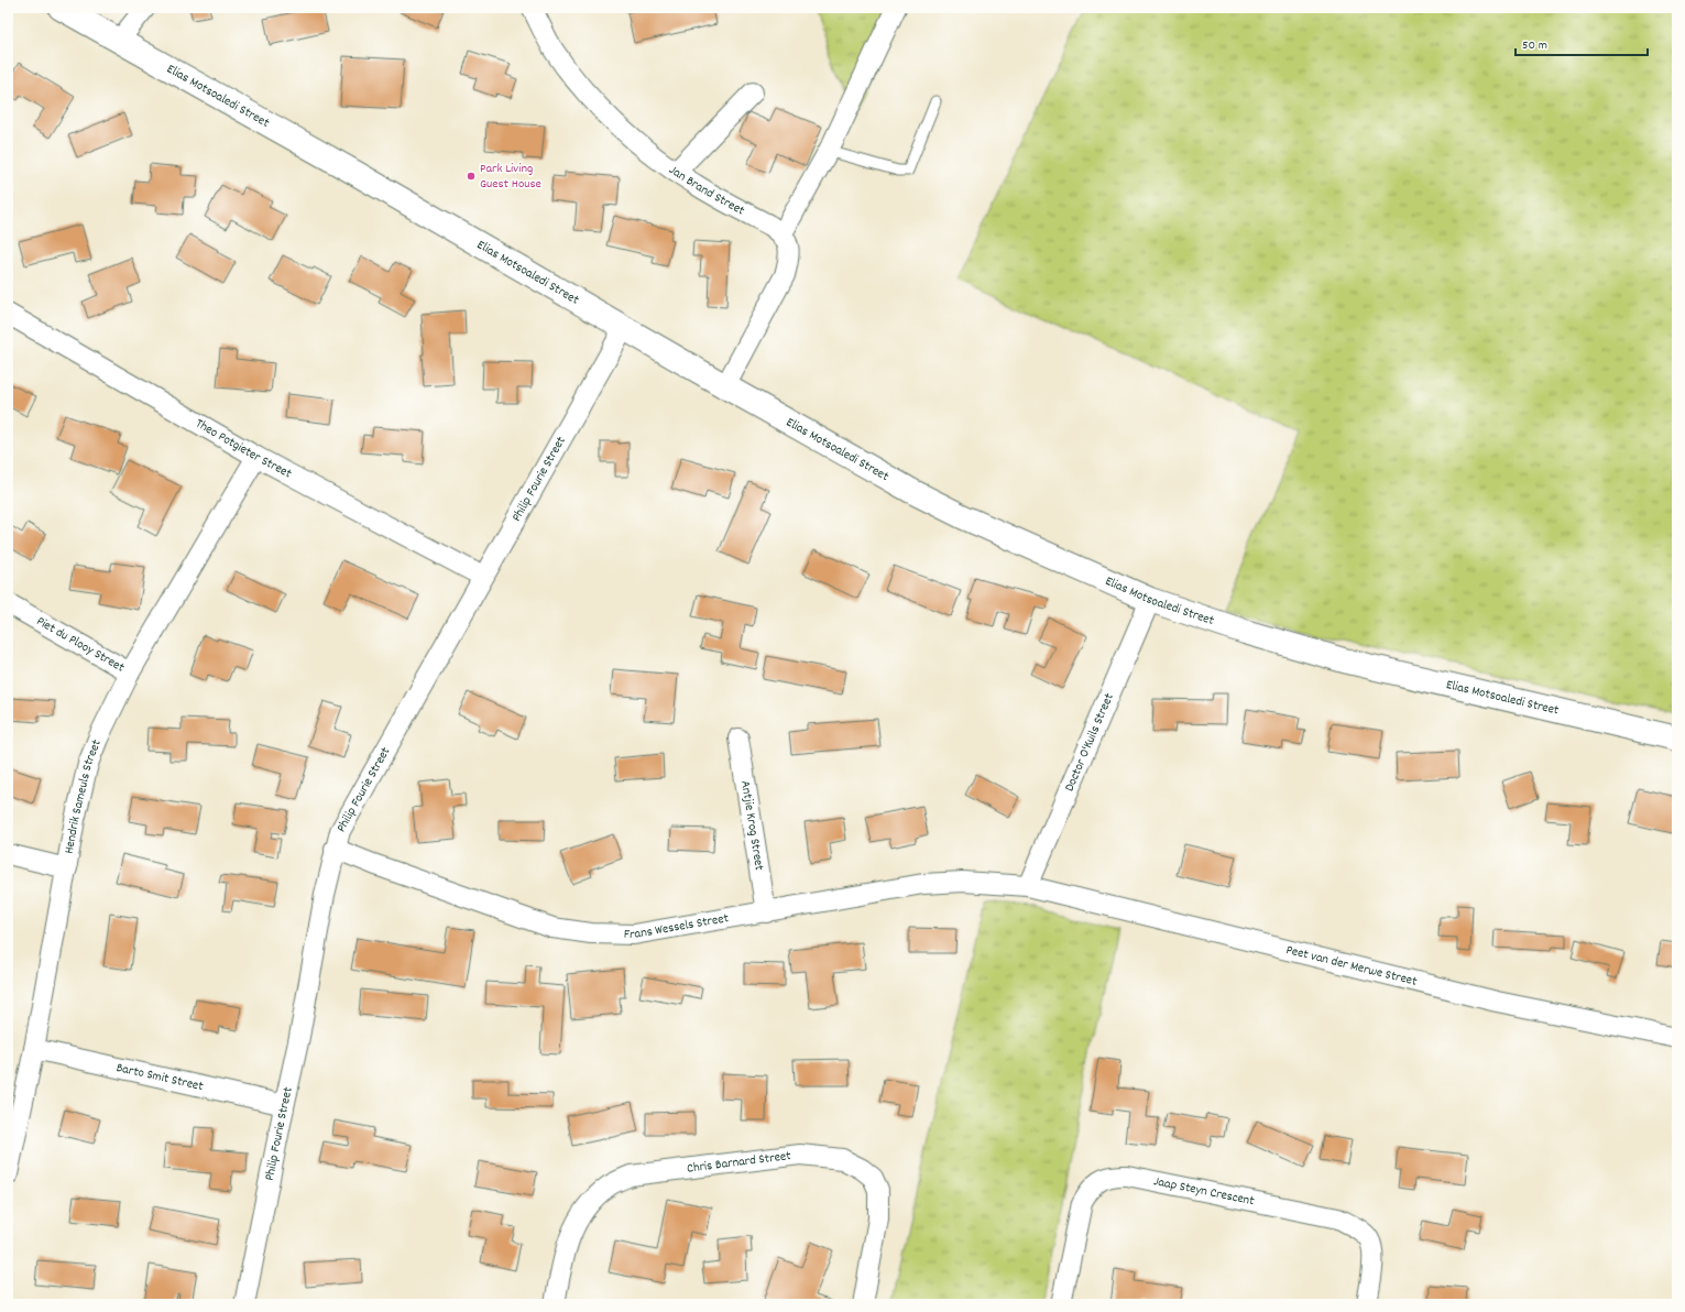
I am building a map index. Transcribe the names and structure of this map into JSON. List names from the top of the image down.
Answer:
{
  "streets": {
    "street": [
      "Elias Motsoaledi Street",
      "Jan Brand Street",
      "Theo Potgieter Street",
      "Philip Fourie Street",
      "Piet du Plooy Street",
      "Doctor O'Kuils Street",
      "Hendrik Sameuls Street",
      "Antjie Krog Street",
      "Frans Wessels Street",
      "Peet van der Merwe Street",
      "Barto Smit Street",
      "Chris Barnard Street",
      "Jaap Steyn Crescent"
    ]
  },
  "crossings": [
    ["Elias Motsoaledi Street", "Philip Fourie Street"],
    ["Elias Motsoaledi Street", "Doctor O'Kuils Street"],
    ["Theo Potgieter Street", "Philip Fourie Street"],
    ["Theo Potgieter Street", "Hendrik Sameuls Street"],
    ["Philip Fourie Street", "Frans Wessels Street"],
    ["Philip Fourie Street", "Barto Smit Street"],
    ["Piet du Plooy Street", "Hendrik Sameuls Street"],
    ["Doctor O'Kuils Street", "Frans Wessels Street"],
    ["Doctor O'Kuils Street", "Peet van der Merwe Street"],
    ["Hendrik Sameuls Street", "Barto Smit Street"],
    ["Antjie Krog Street", "Frans Wessels Street"],
    ["Frans Wessels Street", "Peet van der Merwe Street"]
  ],
  "places": ["Park Living Guest House"],
  "scale_bar": "50 m"
}
